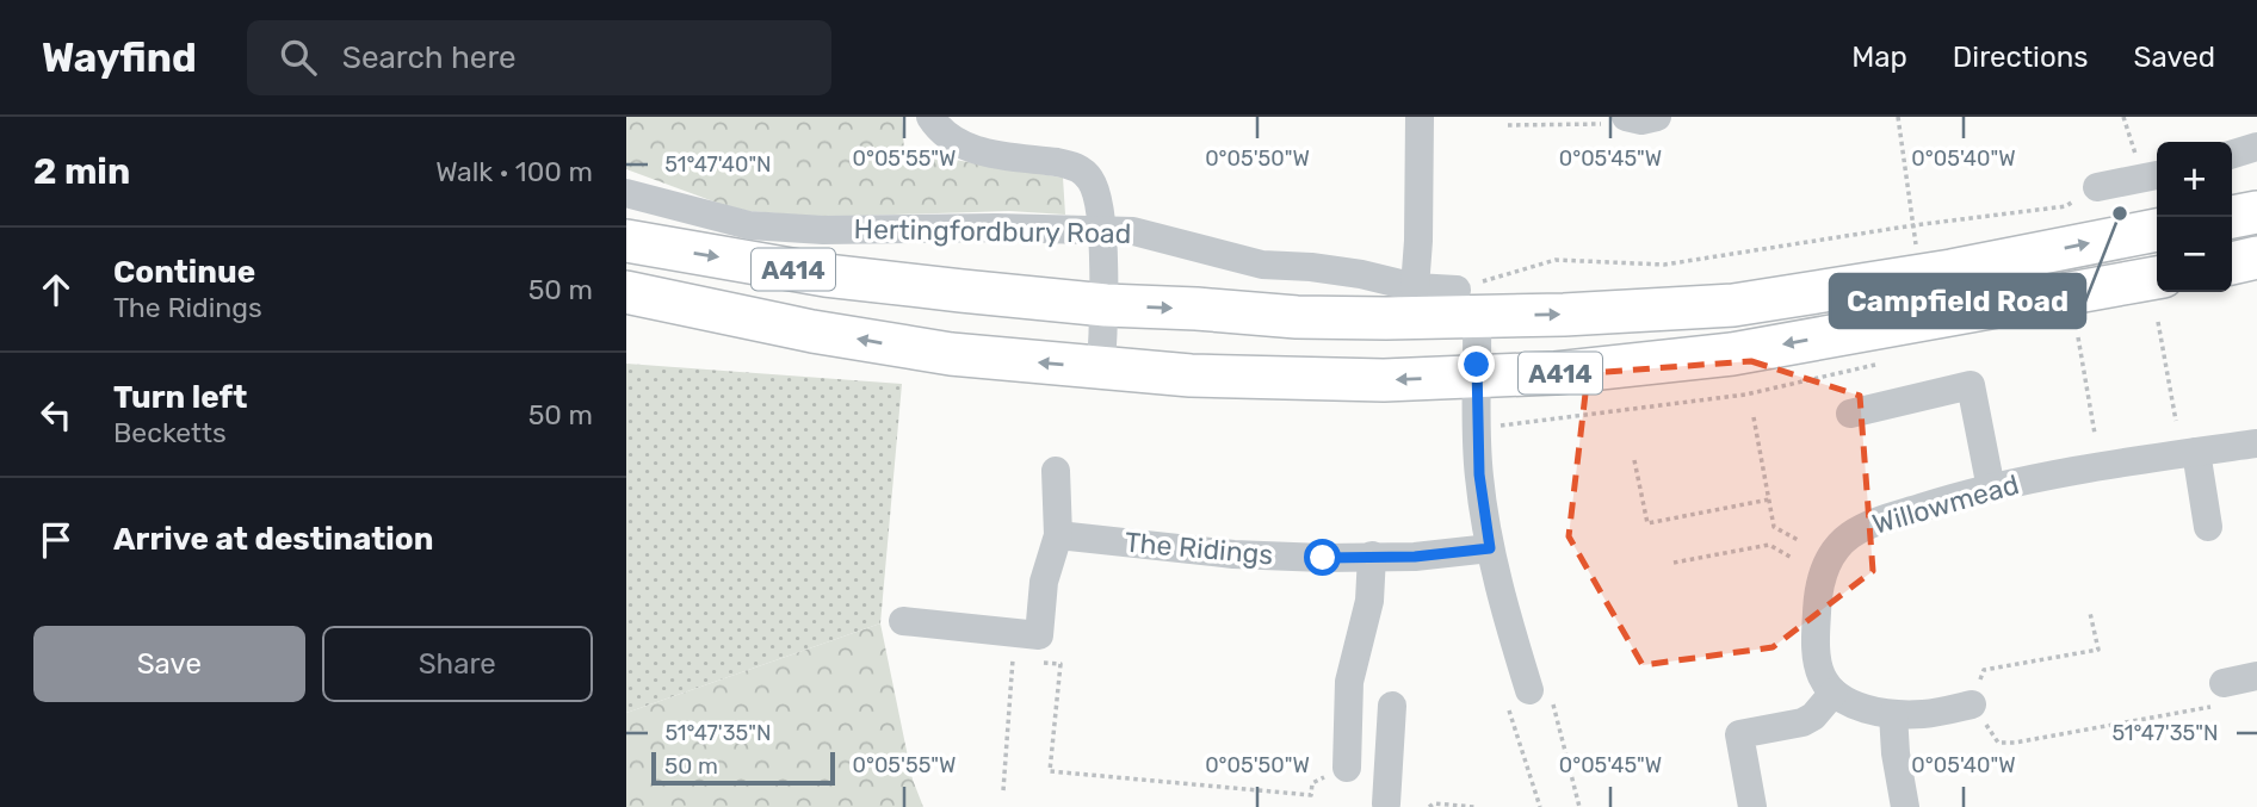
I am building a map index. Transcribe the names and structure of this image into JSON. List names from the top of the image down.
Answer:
{
  "streets": {
    "highway": ["A414"],
    "street": ["Hertingfordbury Road", "Willowmead", "The Ridings"]
  },
  "crossings": [
    ["Hertingfordbury Road", "A414"]
  ],
  "places": ["Campfield Road"],
  "scale_bar": "50 m",
  "page": {
    "header": "Wayfind",
    "search": "Search here",
    "nav": ["Map", "Directions", "Saved"],
    "heading": ["2 min", "Walk · 100 m"],
    "map_buttons": ["+", "−"],
    "list": [
      ["Continue", "The Ridings", "50 m"],
      ["Turn left", "Becketts", "50 m"],
      "Arrive at destination"
    ],
    "buttons": ["Save", "Share"],
    "scale": "50 m"
  },
  "coordinates": [
    "0°05'55\"W",
    "0°05'50\"W",
    "0°05'45\"W",
    "0°05'40\"W",
    "51°47'40\"N",
    "51°47'35\"N"
  ]
}
